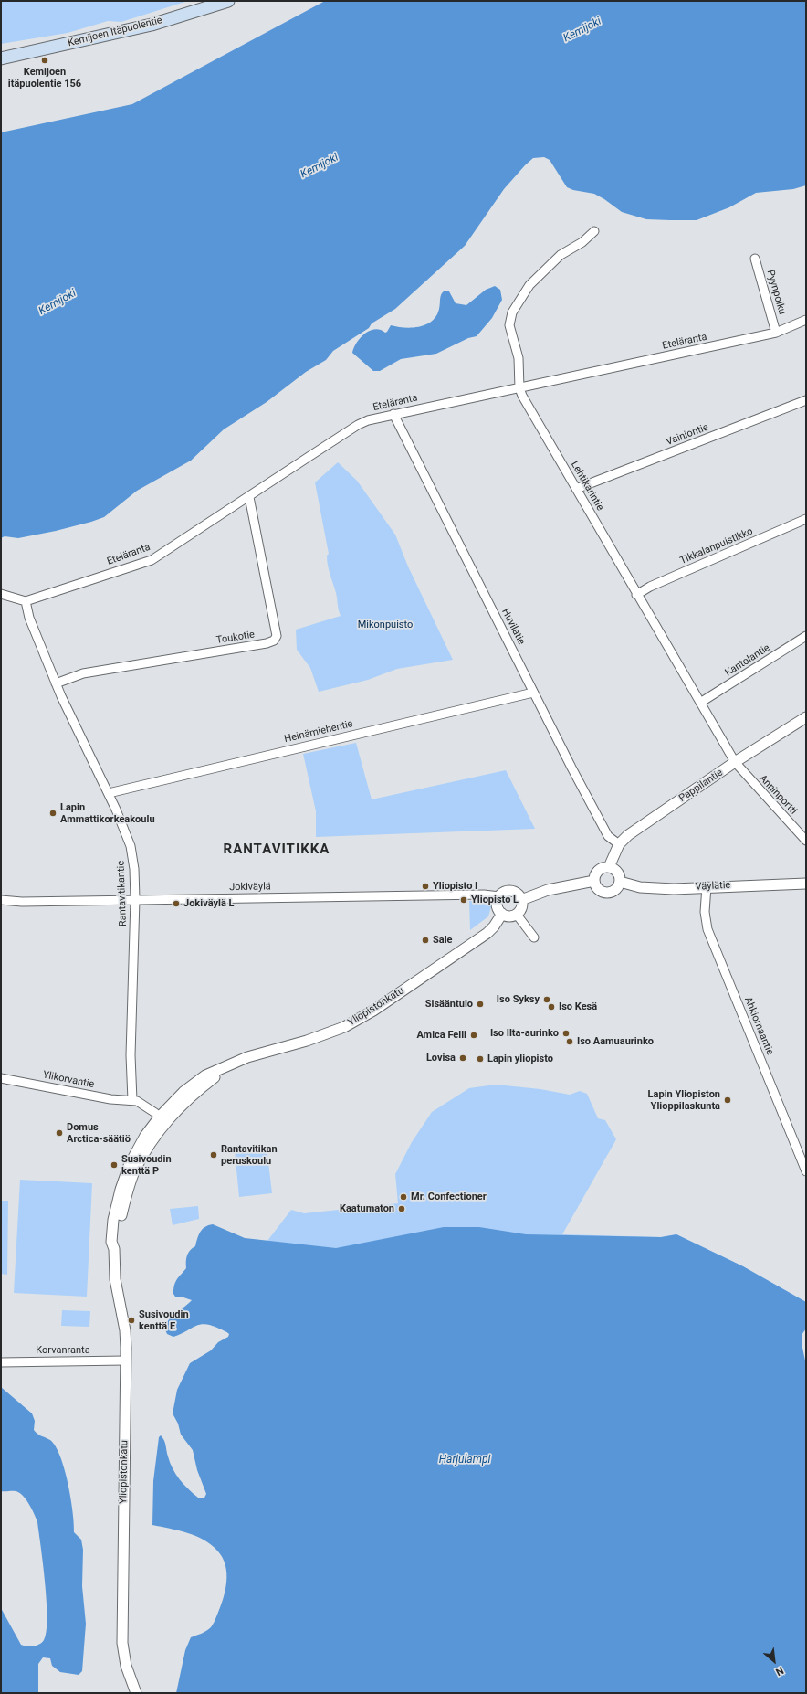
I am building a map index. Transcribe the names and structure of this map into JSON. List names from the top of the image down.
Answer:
{
  "streets": {
    "main road": ["Kemijoen Itäpuolentie"],
    "street": [
      "Pyynpolku",
      "Eteläranta",
      "Vainiontie",
      "Lehtikarintie",
      "Tikkalanpuistikko",
      "Huvilatie",
      "Toukotie",
      "Kantolantie",
      "Heinämiehentie",
      "Pappilantie",
      "Anninportti",
      "Väylätie",
      "Jokiväylä",
      "Rantavitikantie",
      "Yliopistonkatu",
      "Ahkiomaantie",
      "Ylikorvantie",
      "Korvanranta"
    ]
  },
  "crossings": [
    ["Pyynpolku", "Eteläranta"],
    ["Eteläranta", "Lehtikarintie"],
    ["Eteläranta", "Huvilatie"],
    ["Eteläranta", "Toukotie"],
    ["Eteläranta", "Rantavitikantie"],
    ["Vainiontie", "Lehtikarintie"],
    ["Lehtikarintie", "Tikkalanpuistikko"],
    ["Lehtikarintie", "Kantolantie"],
    ["Lehtikarintie", "Pappilantie"],
    ["Lehtikarintie", "Anninportti"],
    ["Huvilatie", "Heinämiehentie"],
    ["Huvilatie", "Pappilantie"],
    ["Toukotie", "Rantavitikantie"],
    ["Heinämiehentie", "Rantavitikantie"],
    ["Pappilantie", "Anninportti"],
    ["Pappilantie", "Väylätie"],
    ["Väylätie", "Ahkiomaantie"],
    ["Jokiväylä", "Rantavitikantie"],
    ["Jokiväylä", "Yliopistonkatu"],
    ["Rantavitikantie", "Ylikorvantie"],
    ["Yliopistonkatu", "Korvanranta"]
  ],
  "districts": ["RANTAVITIKKA"],
  "water": ["Kemijoki", "Harjulampi"],
  "parks": ["Mikonpuisto"],
  "places": [
    "Kemijoen itäpuolentie 156",
    "Lapin Ammattikorkeakoulu",
    "Yliopisto I",
    "Yliopisto L",
    "Jokiväylä L",
    "Sale",
    "Iso Syksy",
    "Sisääntulo",
    "Iso Kesä",
    "Iso Ilta-aurinko",
    "Amica Felli",
    "Iso Aamuaurinko",
    "Lovisa",
    "Lapin yliopisto",
    "Lapin Yliopiston Ylioppilaskunta",
    "Domus Arctica-säätiö",
    "Rantavitikan peruskoulu",
    "Susivoudin kenttä P",
    "Mr. Confectioner",
    "Kaatumaton",
    "Susivoudin kenttä E"
  ],
  "north": "bottom right"
}
